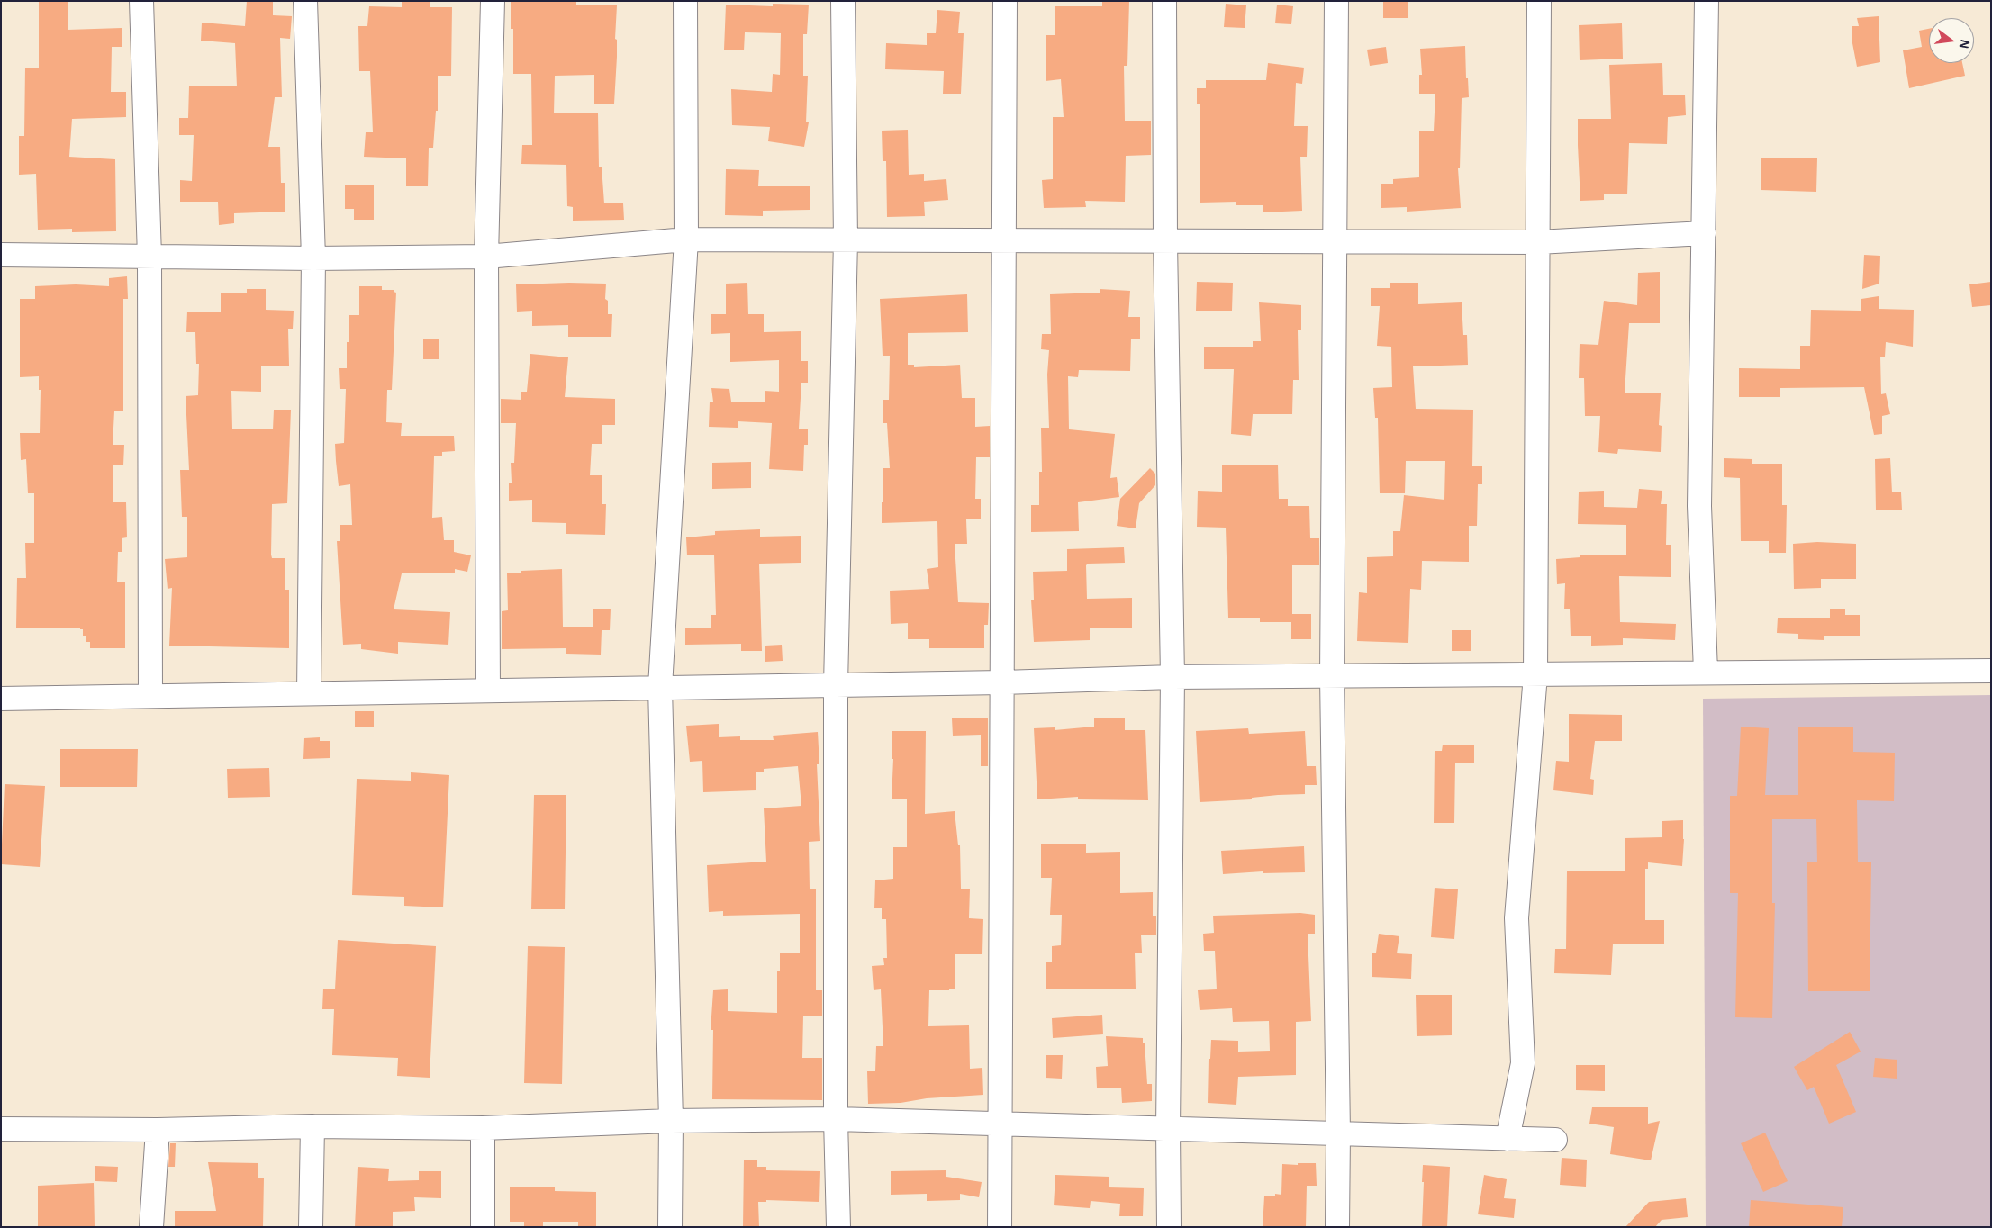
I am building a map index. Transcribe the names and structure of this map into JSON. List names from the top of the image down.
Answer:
{
  "north": "right"
}
